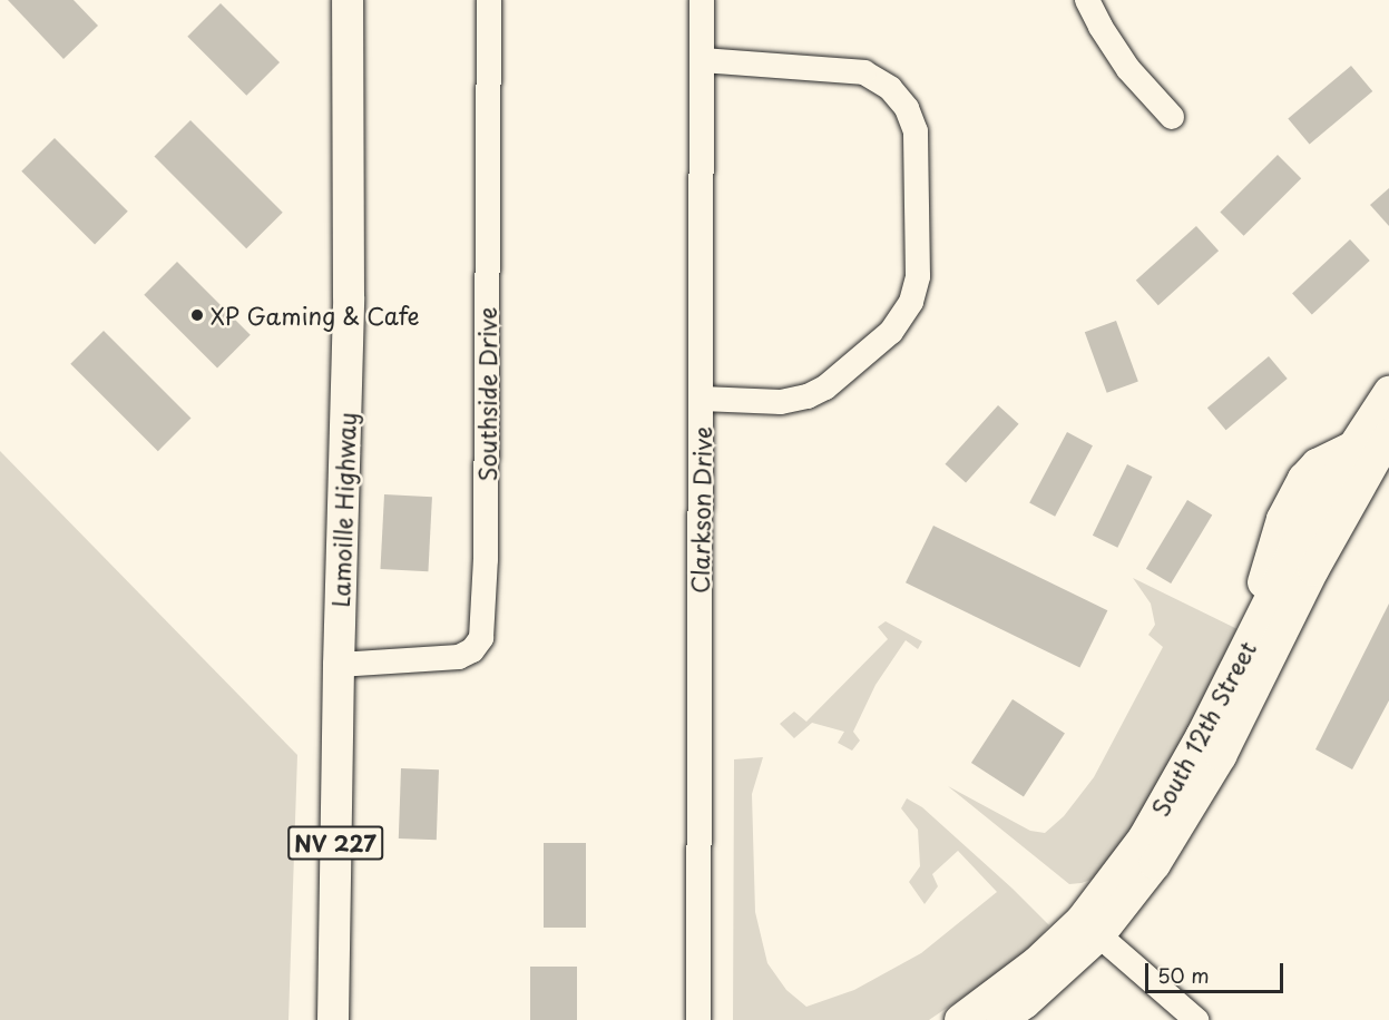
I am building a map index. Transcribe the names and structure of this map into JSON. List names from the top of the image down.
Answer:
{
  "streets": {
    "main road": ["Lamoille Highway", "South 12th Street", "NV 227"],
    "street": ["Southside Drive", "Clarkson Drive"]
  },
  "crossings": [
    ["Southside Drive", "Lamoille Highway"]
  ],
  "places": ["XP Gaming & Cafe"],
  "scale_bar": "50 m"
}
